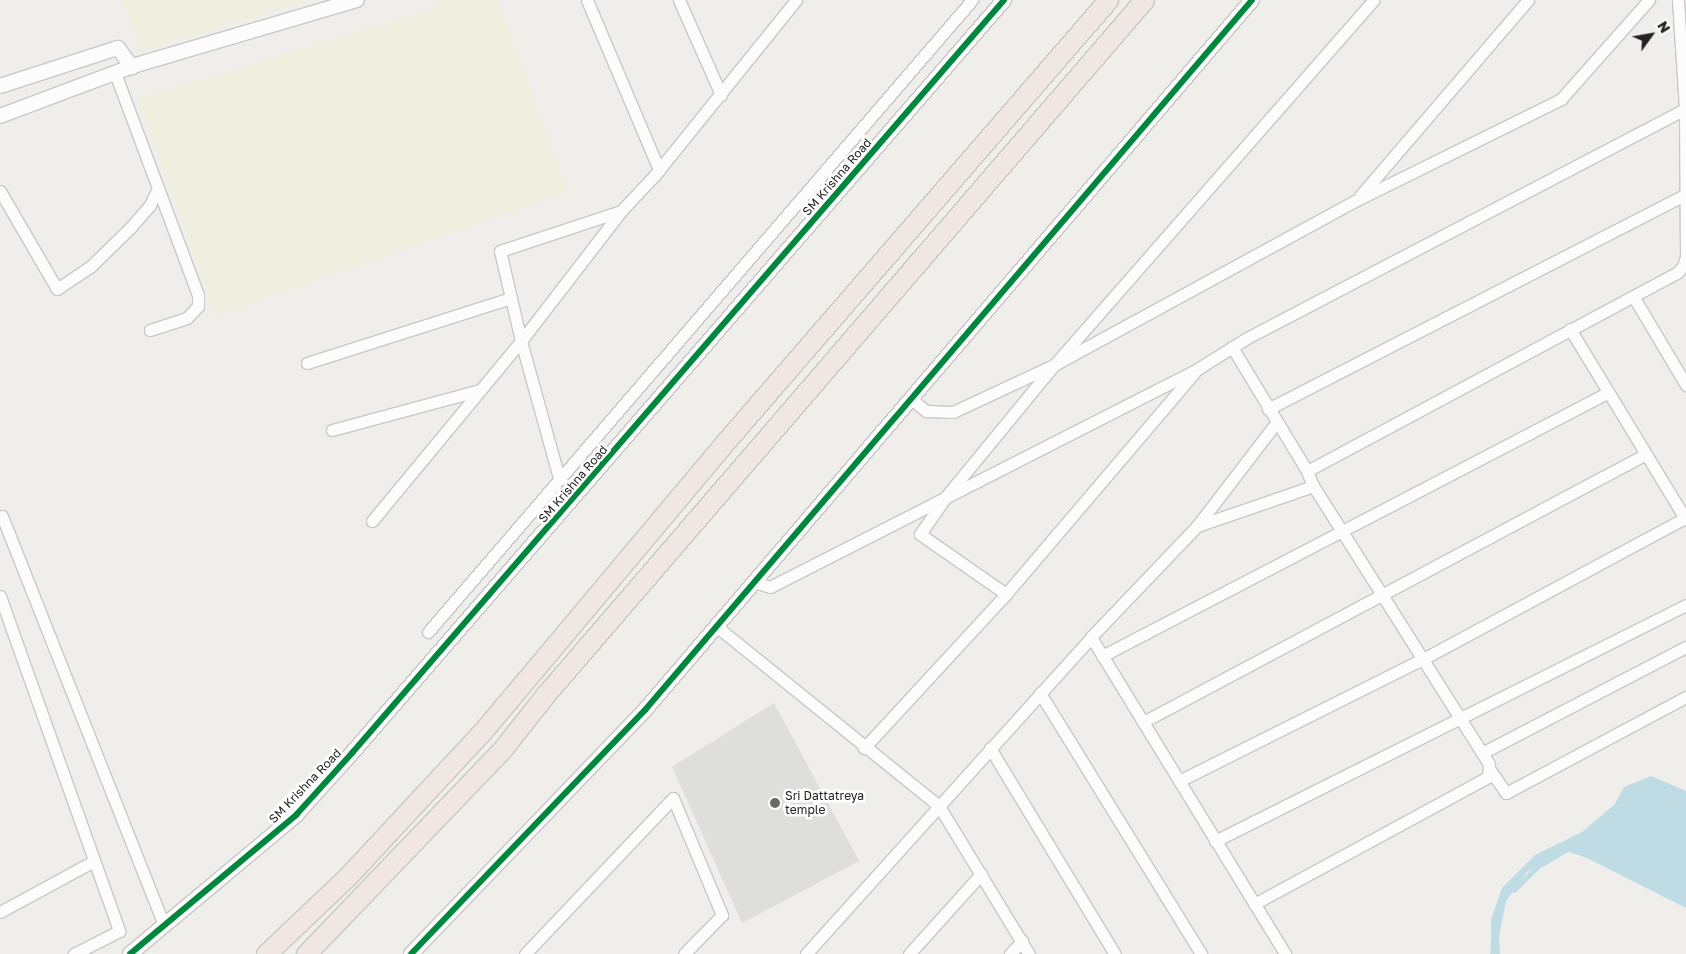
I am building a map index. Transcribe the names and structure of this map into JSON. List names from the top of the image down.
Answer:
{
  "streets": {
    "street": ["SM Krishna Road"]
  },
  "places": ["Sri Dattatreya temple"],
  "north": "top right"
}
